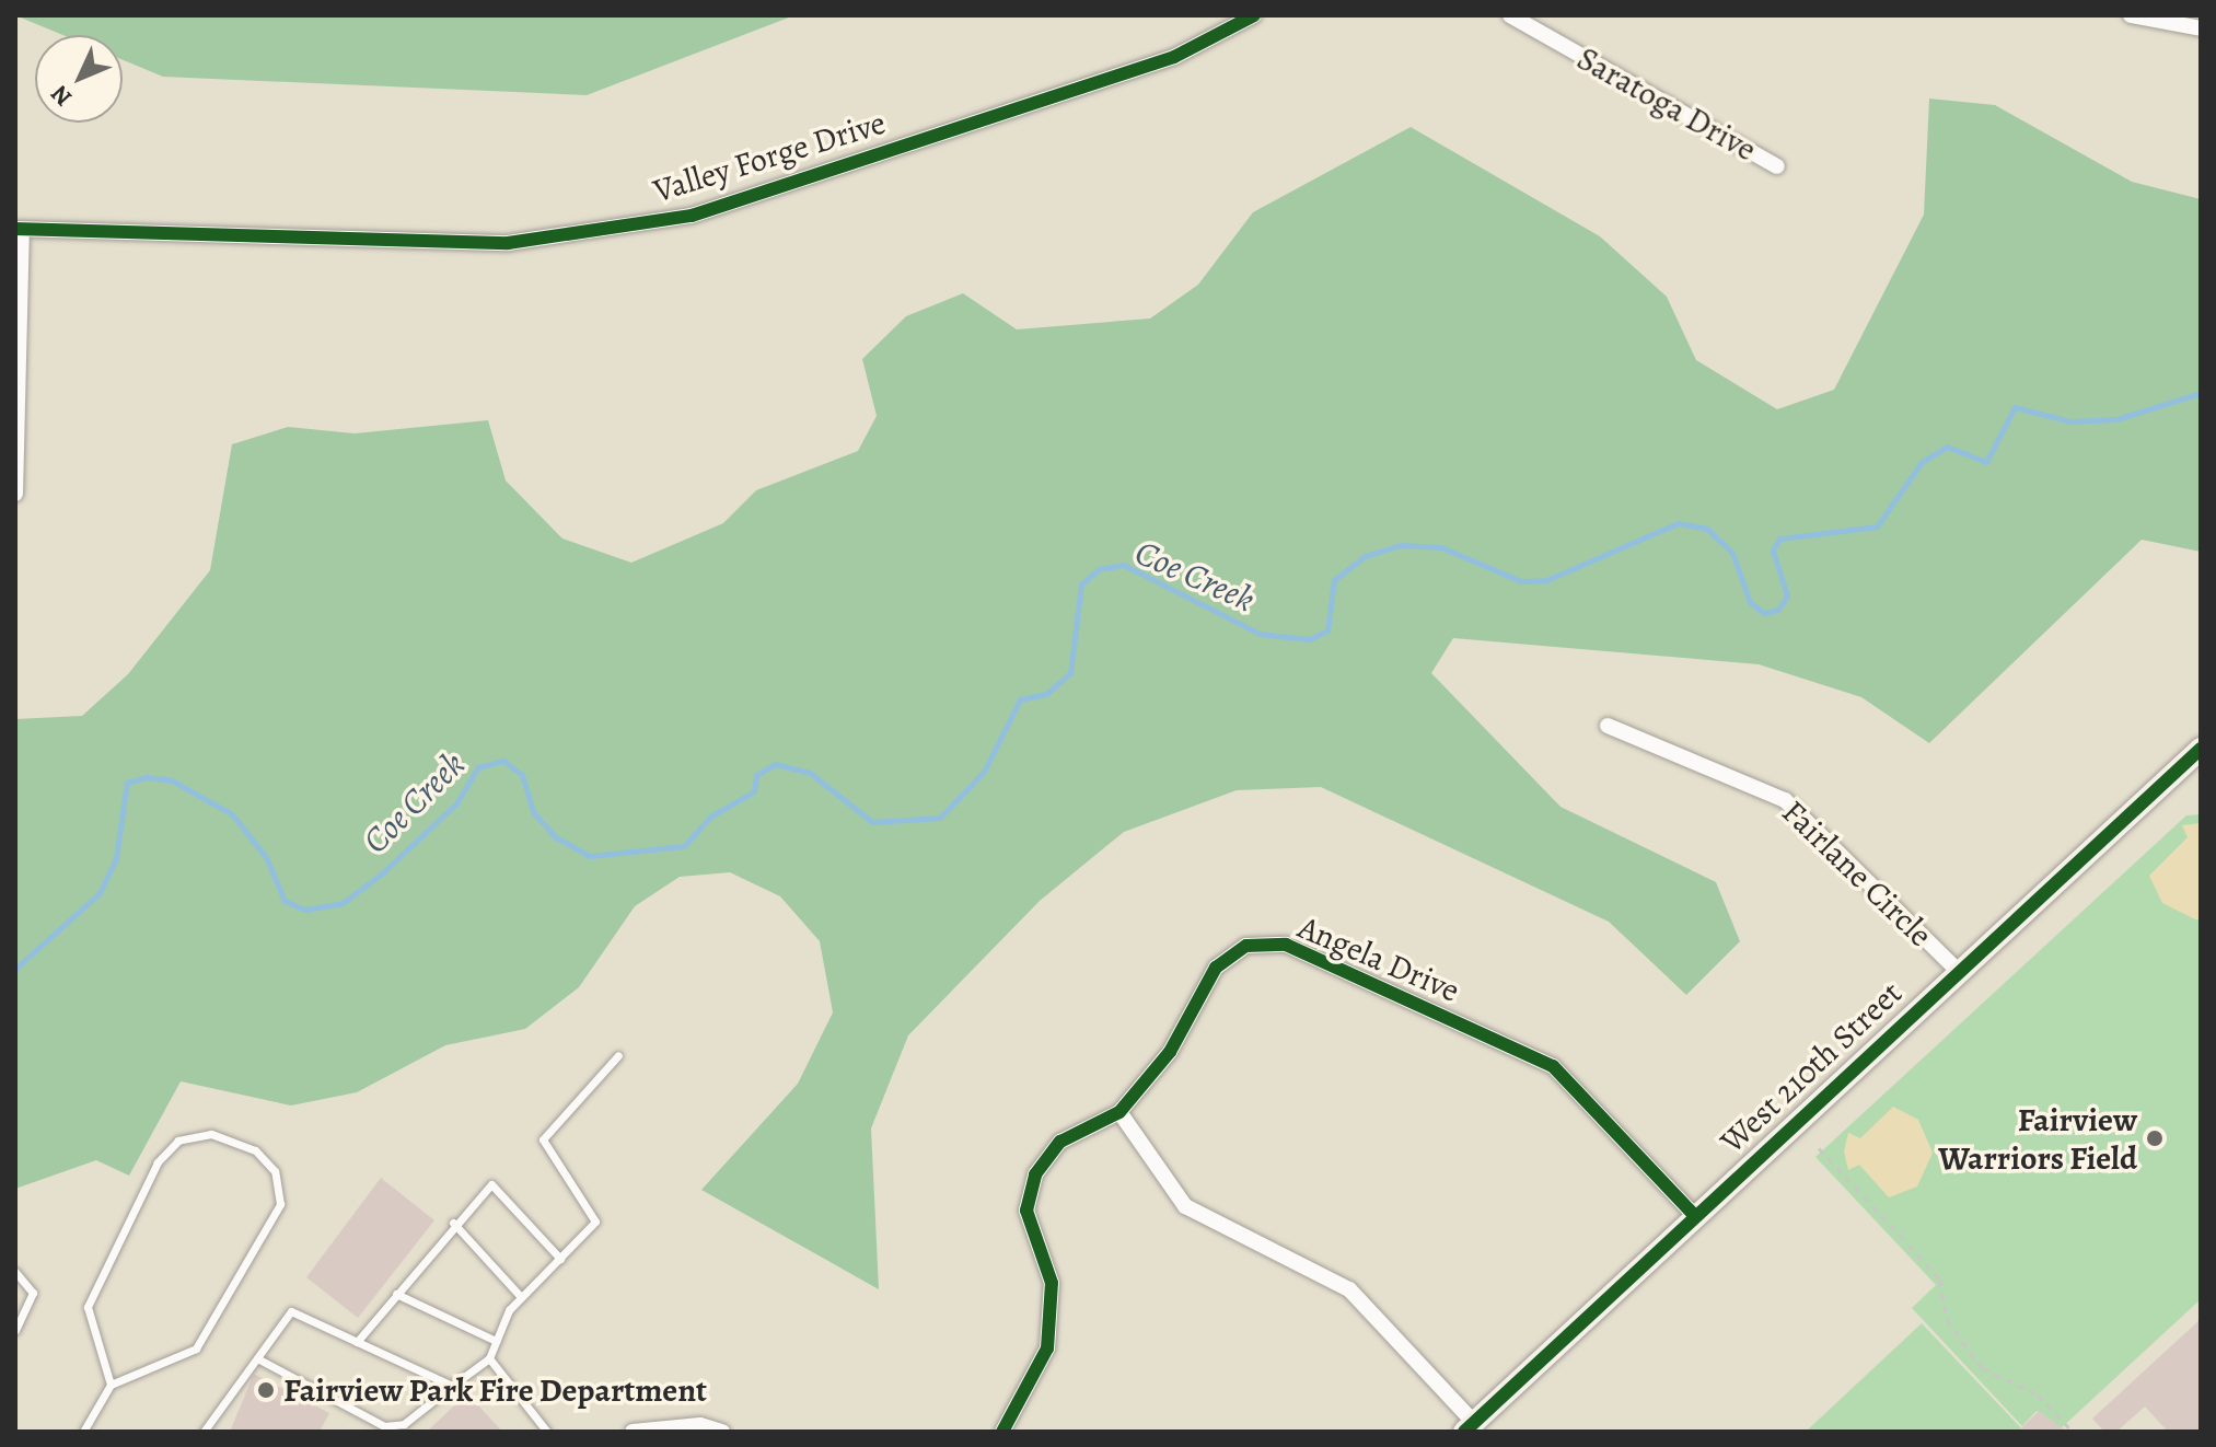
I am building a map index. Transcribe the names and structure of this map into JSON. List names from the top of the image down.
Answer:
{
  "streets": {
    "street": [
      "Saratoga Drive",
      "Valley Forge Drive",
      "Fairlane Circle",
      "Angela Drive",
      "West 210th Street"
    ]
  },
  "crossings": [
    ["Fairlane Circle", "West 210th Street"],
    ["Angela Drive", "West 210th Street"]
  ],
  "water": ["Coe Creek"],
  "places": ["Fairview Warriors Field", "Fairview Park Fire Department"],
  "north": "bottom left"
}
